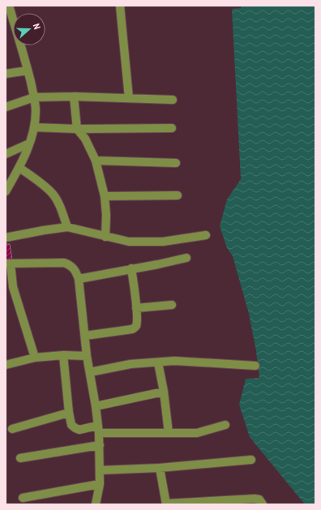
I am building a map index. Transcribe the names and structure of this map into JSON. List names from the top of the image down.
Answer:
{
  "north": "right"
}
